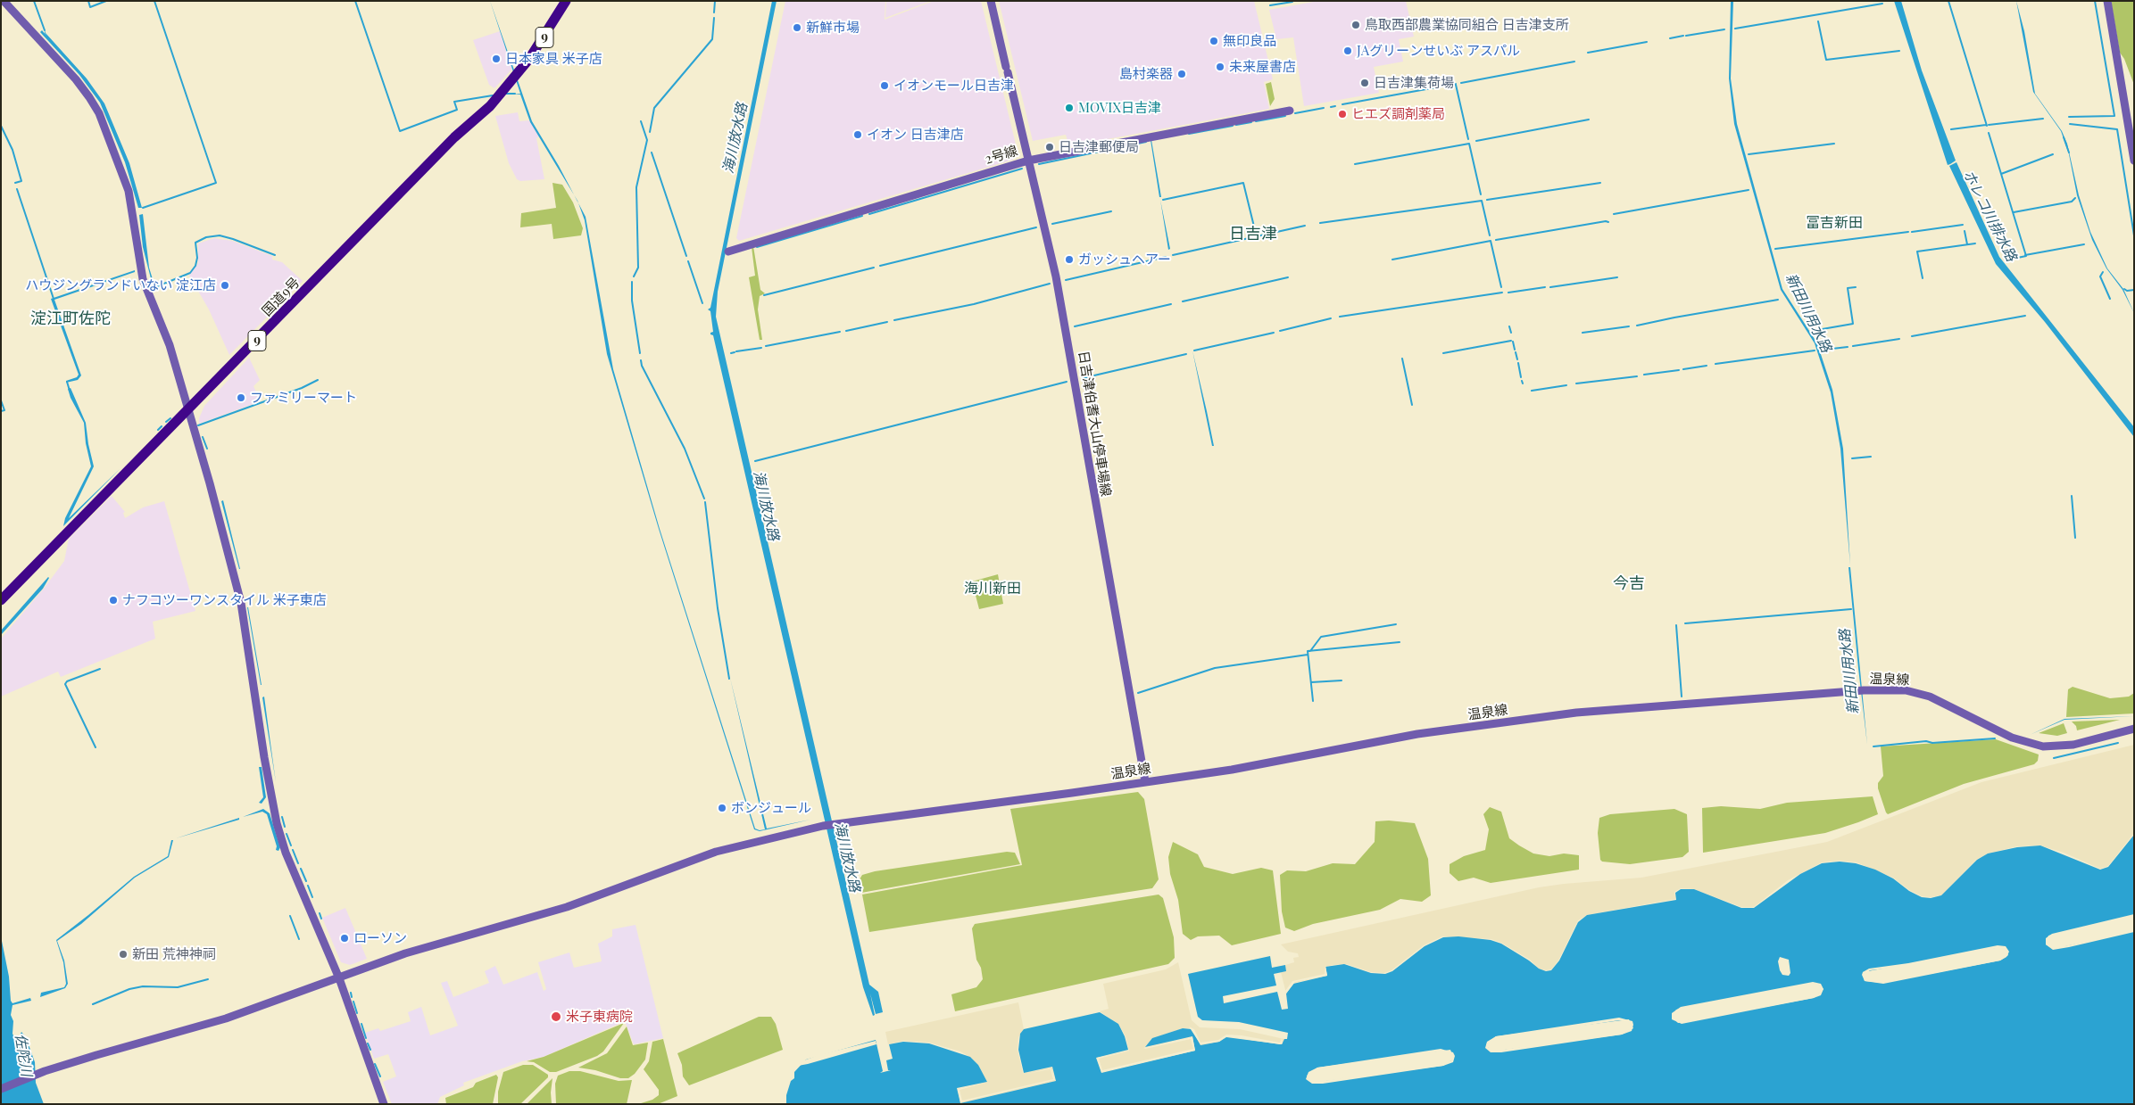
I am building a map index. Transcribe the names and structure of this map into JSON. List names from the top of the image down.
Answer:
{
  "streets": {
    "highway": ["9", "国道9号"],
    "street": ["2号線", "日吉津伯耆大山停車場線", "温泉線"]
  },
  "crossings": [
    ["2号線", "日吉津伯耆大山停車場線"],
    ["日吉津伯耆大山停車場線", "温泉線"]
  ],
  "districts": [
    "冨吉新田",
    "日吉津",
    "淀江町佐陀",
    "今吉",
    "海川新田"
  ],
  "water": [
    "海川放水路",
    "ホレコ川排水路",
    "新田川用水路",
    "佐陀川"
  ],
  "places": [
    "鳥取西部農業協同組合 日吉津支所",
    "新鮮市場",
    "無印良品",
    "JAグリーンせいぶ アスパル",
    "日本家具 米子店",
    "未来屋書店",
    "島村楽器",
    "日吉津集荷場",
    "イオンモール日吉津",
    "MOVIX日吉津",
    "ヒエズ調剤薬局",
    "イオン 日吉津店",
    "日吉津郵便局",
    "ガッシュヘアー",
    "ハウジングランドいない 淀江店",
    "ファミリーマート",
    "ナフコツーワンスタイル 米子東店",
    "ボンジュール",
    "ローソン",
    "新田 荒神神祠",
    "米子東病院"
  ]
}
